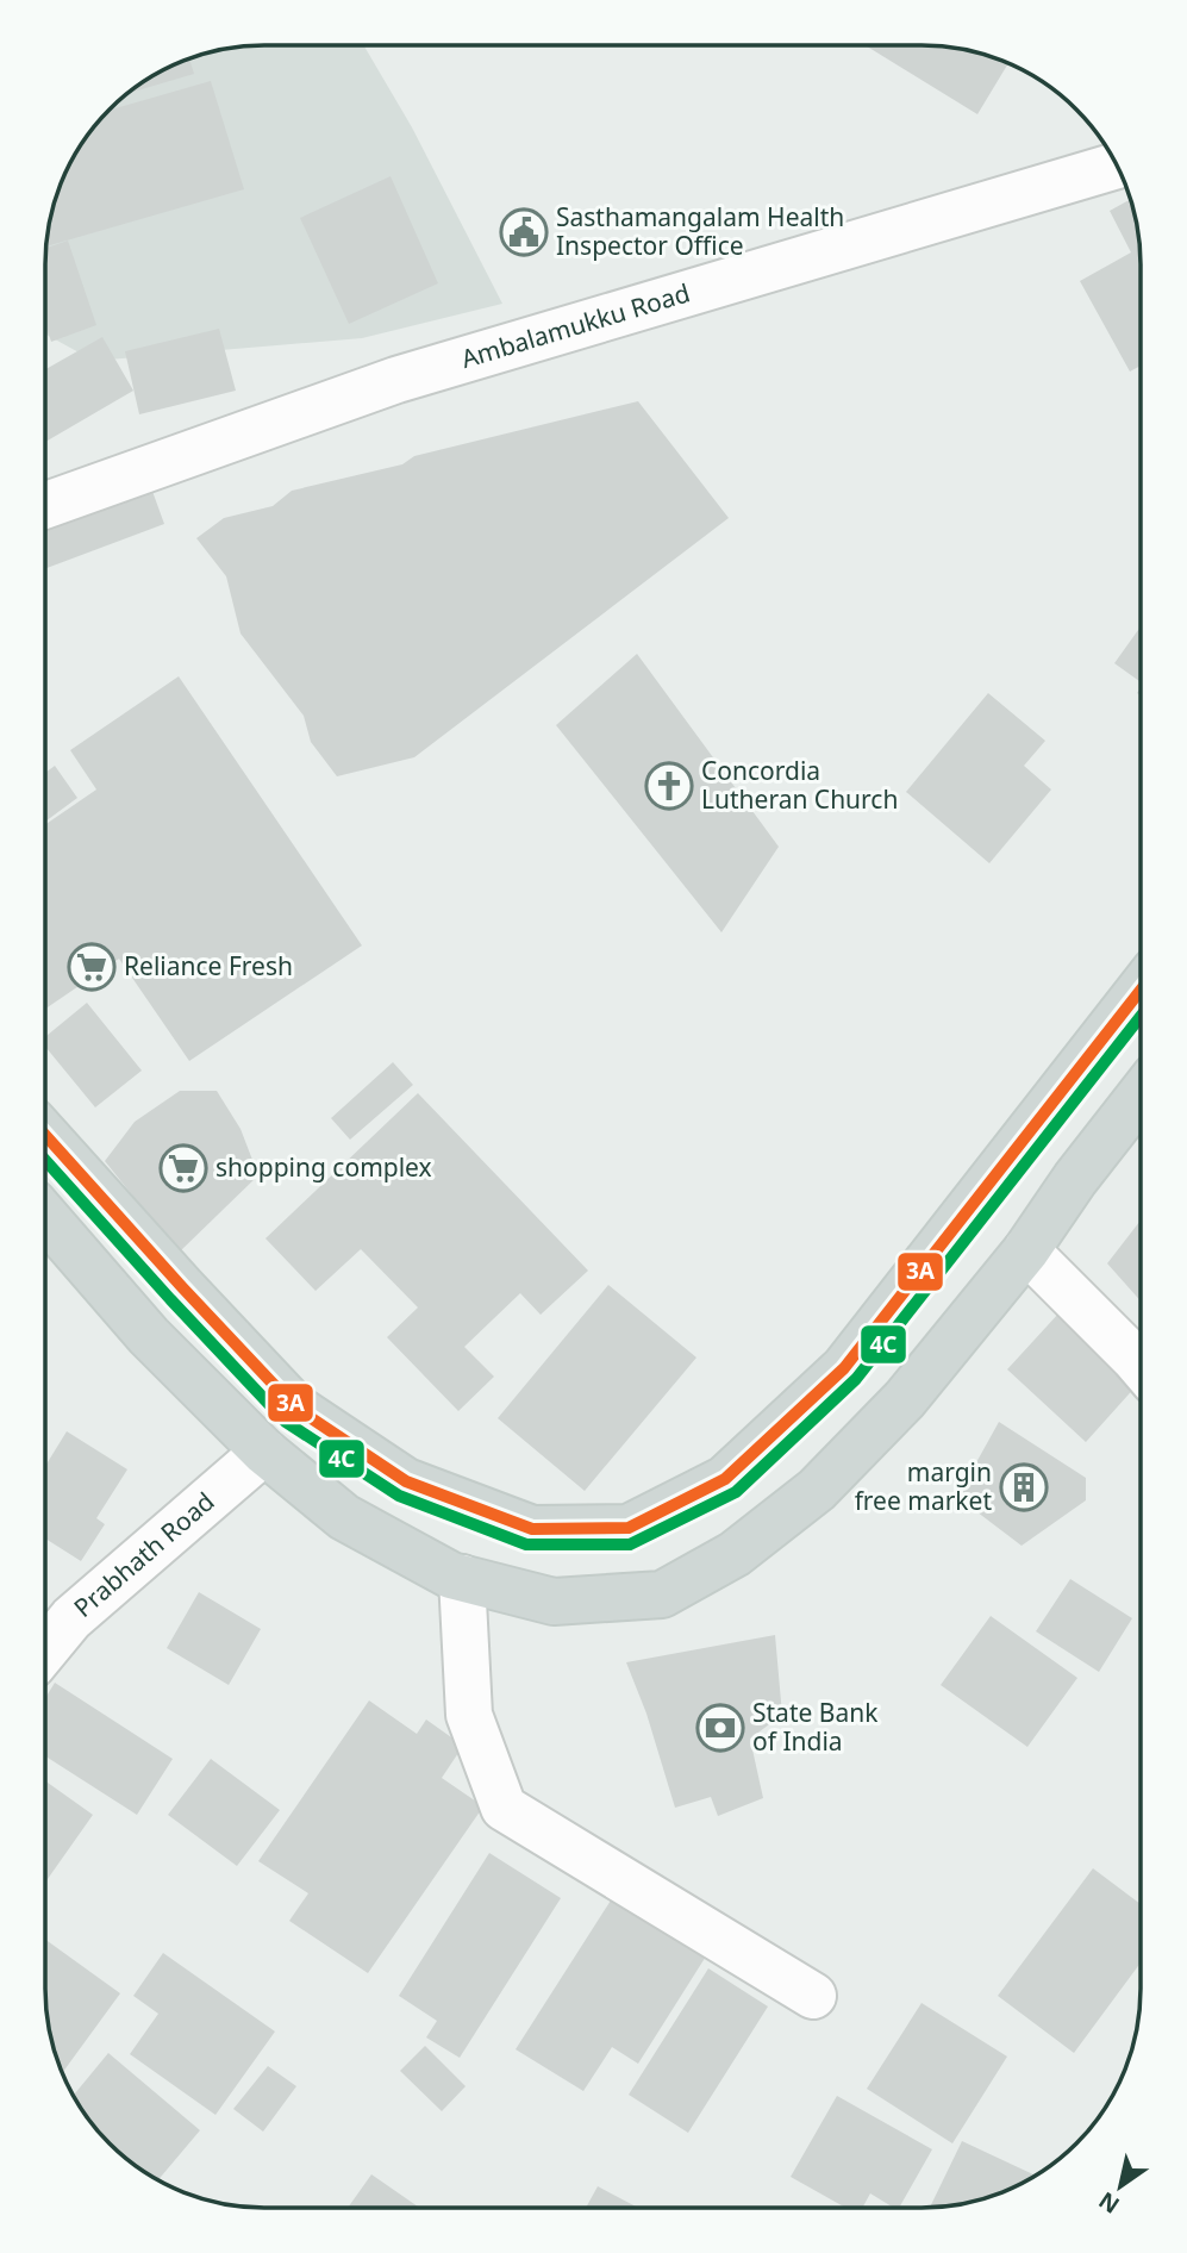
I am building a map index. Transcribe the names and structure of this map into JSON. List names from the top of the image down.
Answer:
{
  "streets": {
    "street": ["Ambalamukku Road", "Prabhath Road"]
  },
  "places": {
    "public building": ["Sasthamangalam Health Inspector Office"],
    "church": ["Concordia Lutheran Church"],
    "supermarket": ["Reliance Fresh", "shopping complex"],
    "building": ["margin free market"],
    "bank": ["State Bank of India"]
  },
  "lines": ["transit line 3A", "transit line 4C"],
  "north": "bottom left"
}
